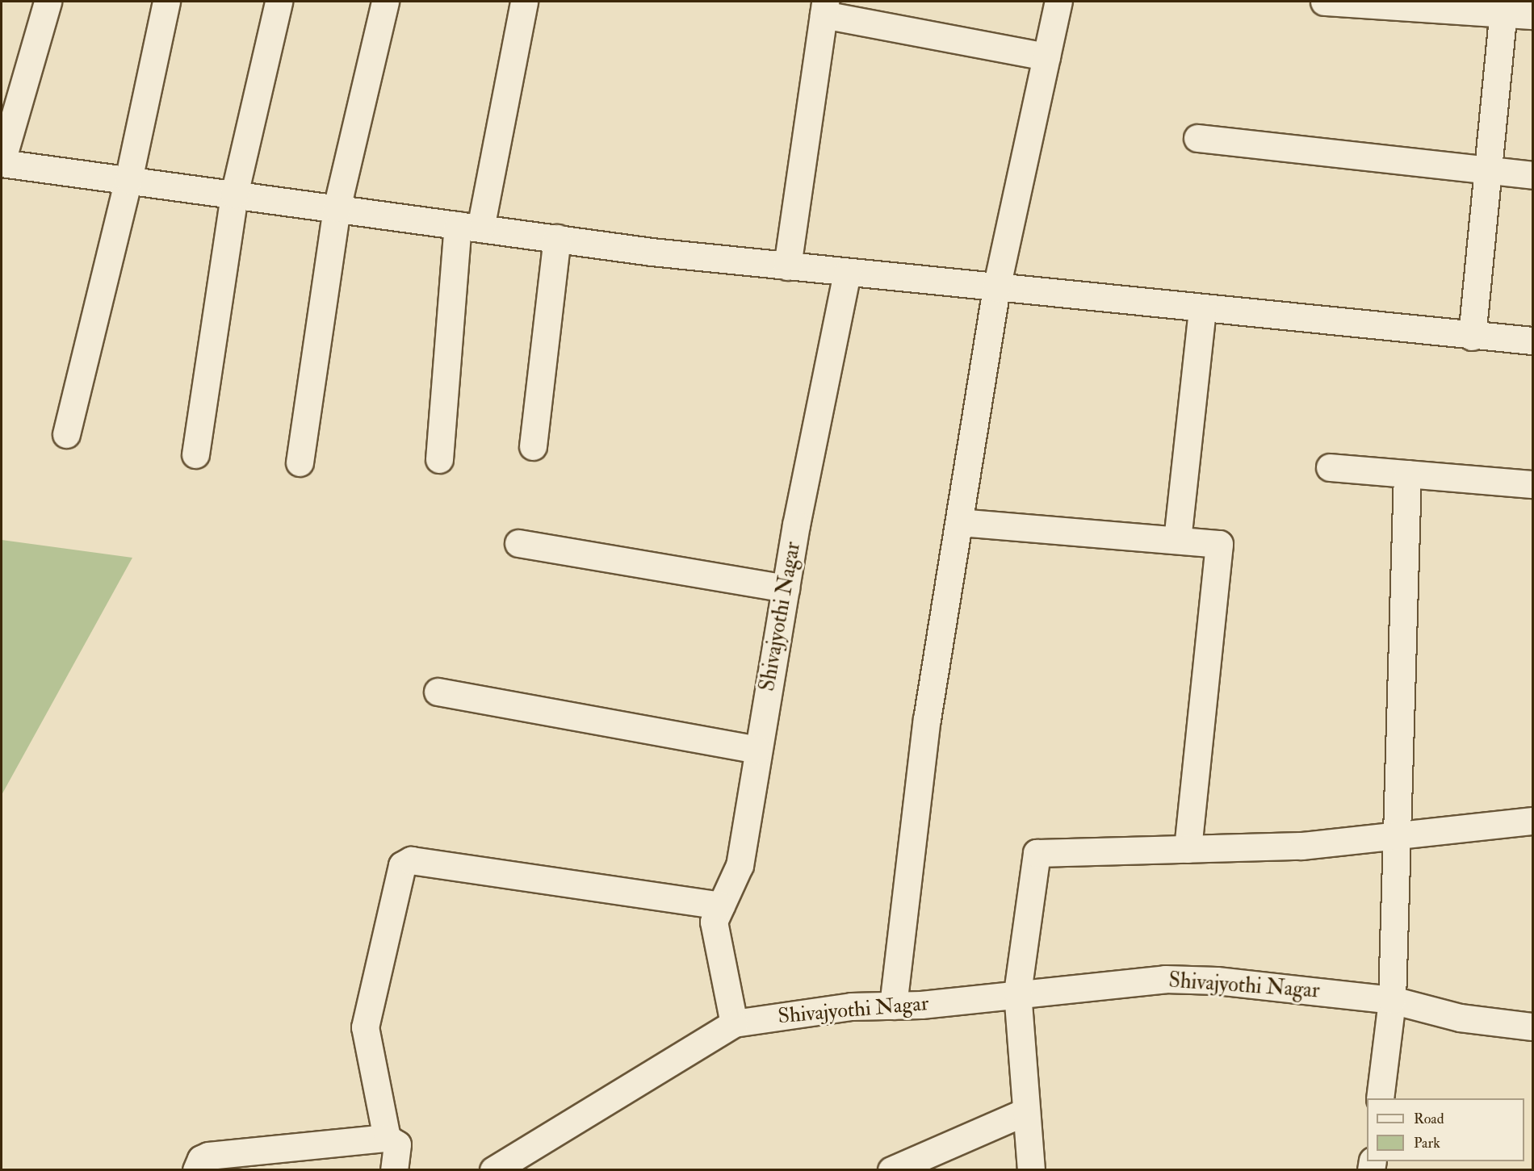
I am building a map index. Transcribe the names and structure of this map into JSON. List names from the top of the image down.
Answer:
{
  "streets": {
    "street": ["Shivajyothi Nagar"]
  },
  "legend": ["Road", "Park"]
}
